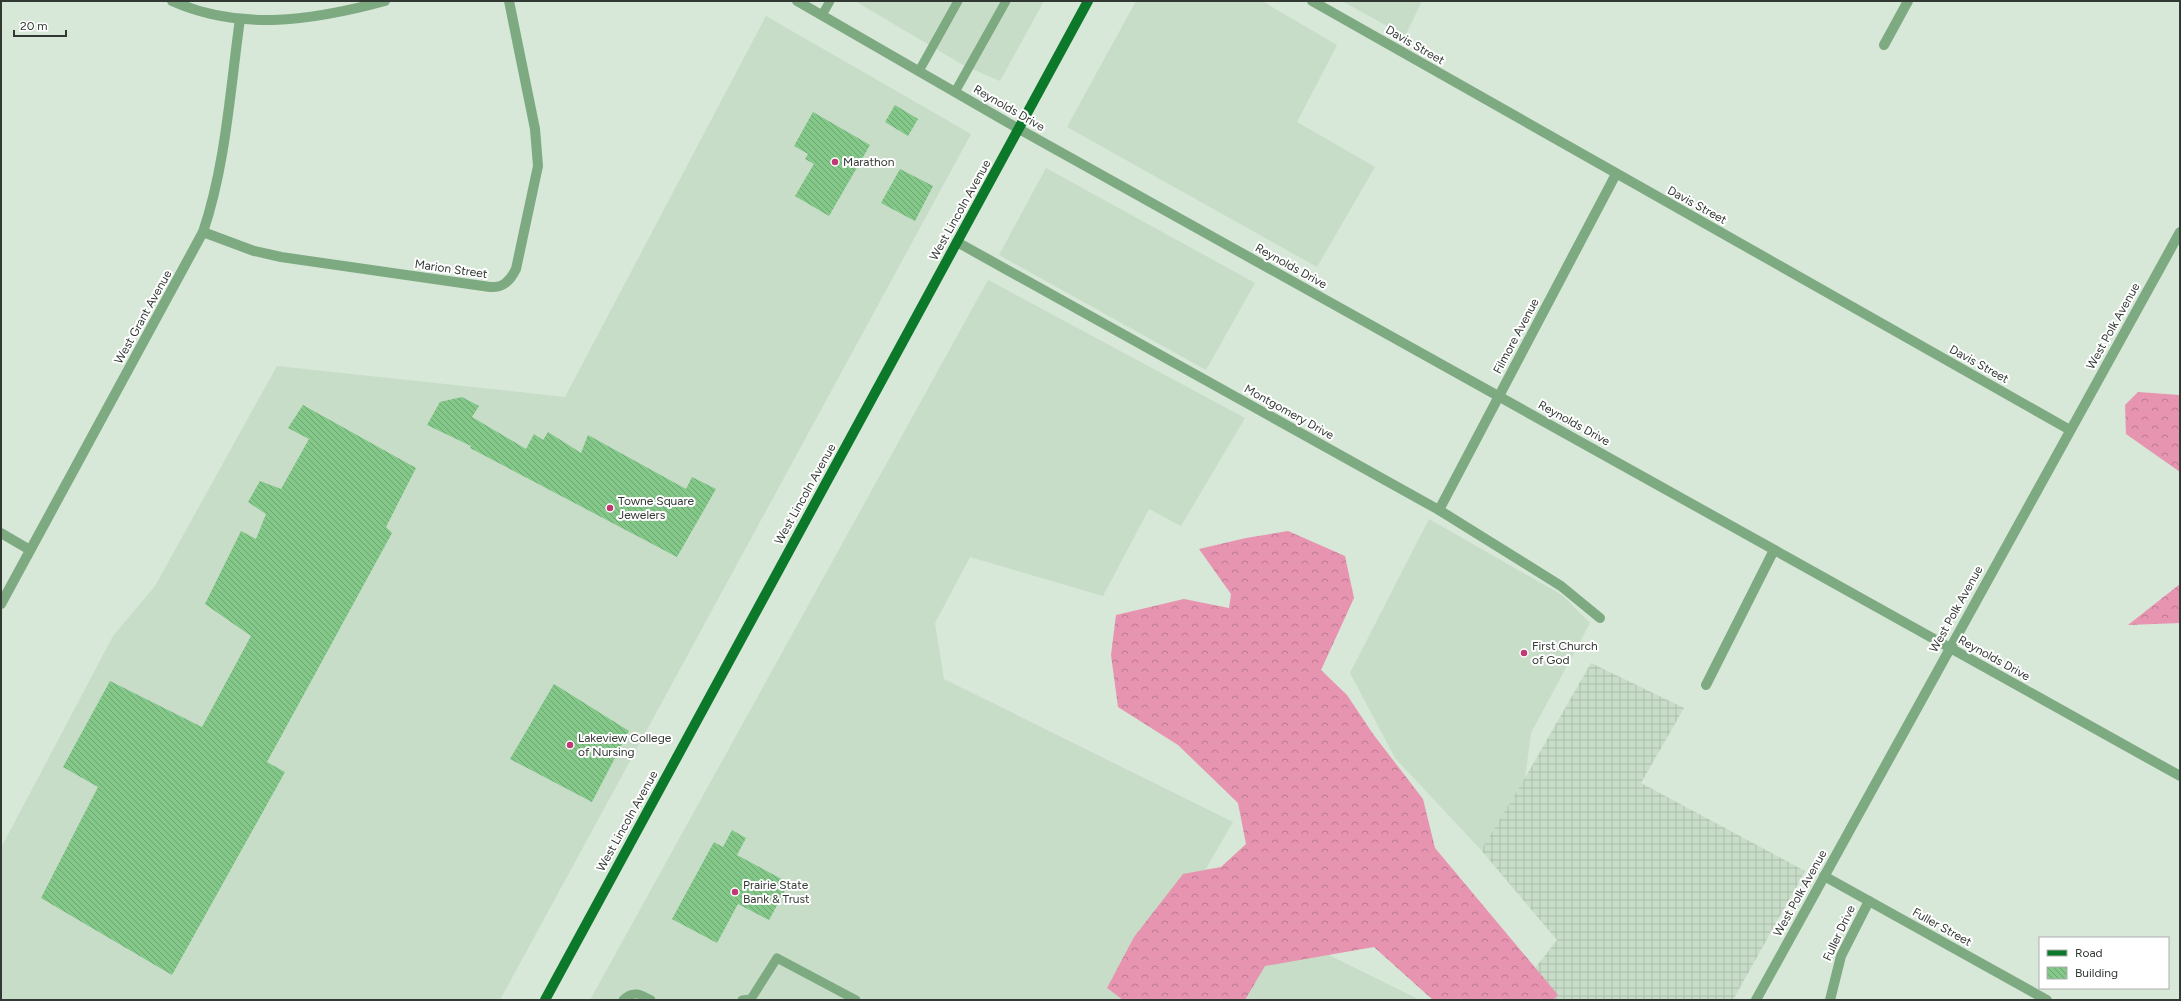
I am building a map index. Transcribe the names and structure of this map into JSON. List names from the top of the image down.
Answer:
{
  "streets": {
    "main road": ["West Lincoln Avenue"],
    "street": [
      "Davis Street",
      "Reynolds Drive",
      "Marion Street",
      "West Grant Avenue",
      "West Polk Avenue",
      "Filmore Avenue",
      "Montgomery Drive",
      "Fuller Street",
      "Fuller Drive"
    ]
  },
  "crossings": [
    ["Davis Street", "West Polk Avenue"],
    ["Davis Street", "Filmore Avenue"],
    ["Reynolds Drive", "West Lincoln Avenue"],
    ["Reynolds Drive", "West Polk Avenue"],
    ["Reynolds Drive", "Filmore Avenue"],
    ["West Lincoln Avenue", "Montgomery Drive"],
    ["Marion Street", "West Grant Avenue"],
    ["West Polk Avenue", "Fuller Street"],
    ["Filmore Avenue", "Montgomery Drive"],
    ["Fuller Street", "Fuller Drive"]
  ],
  "places": [
    "Marathon",
    "Towne Square Jewelers",
    "First Church of God",
    "Lakeview College of Nursing",
    "Prairie State Bank & Trust"
  ],
  "legend": ["Road", "Building"],
  "scale_bar": "20 m"
}
